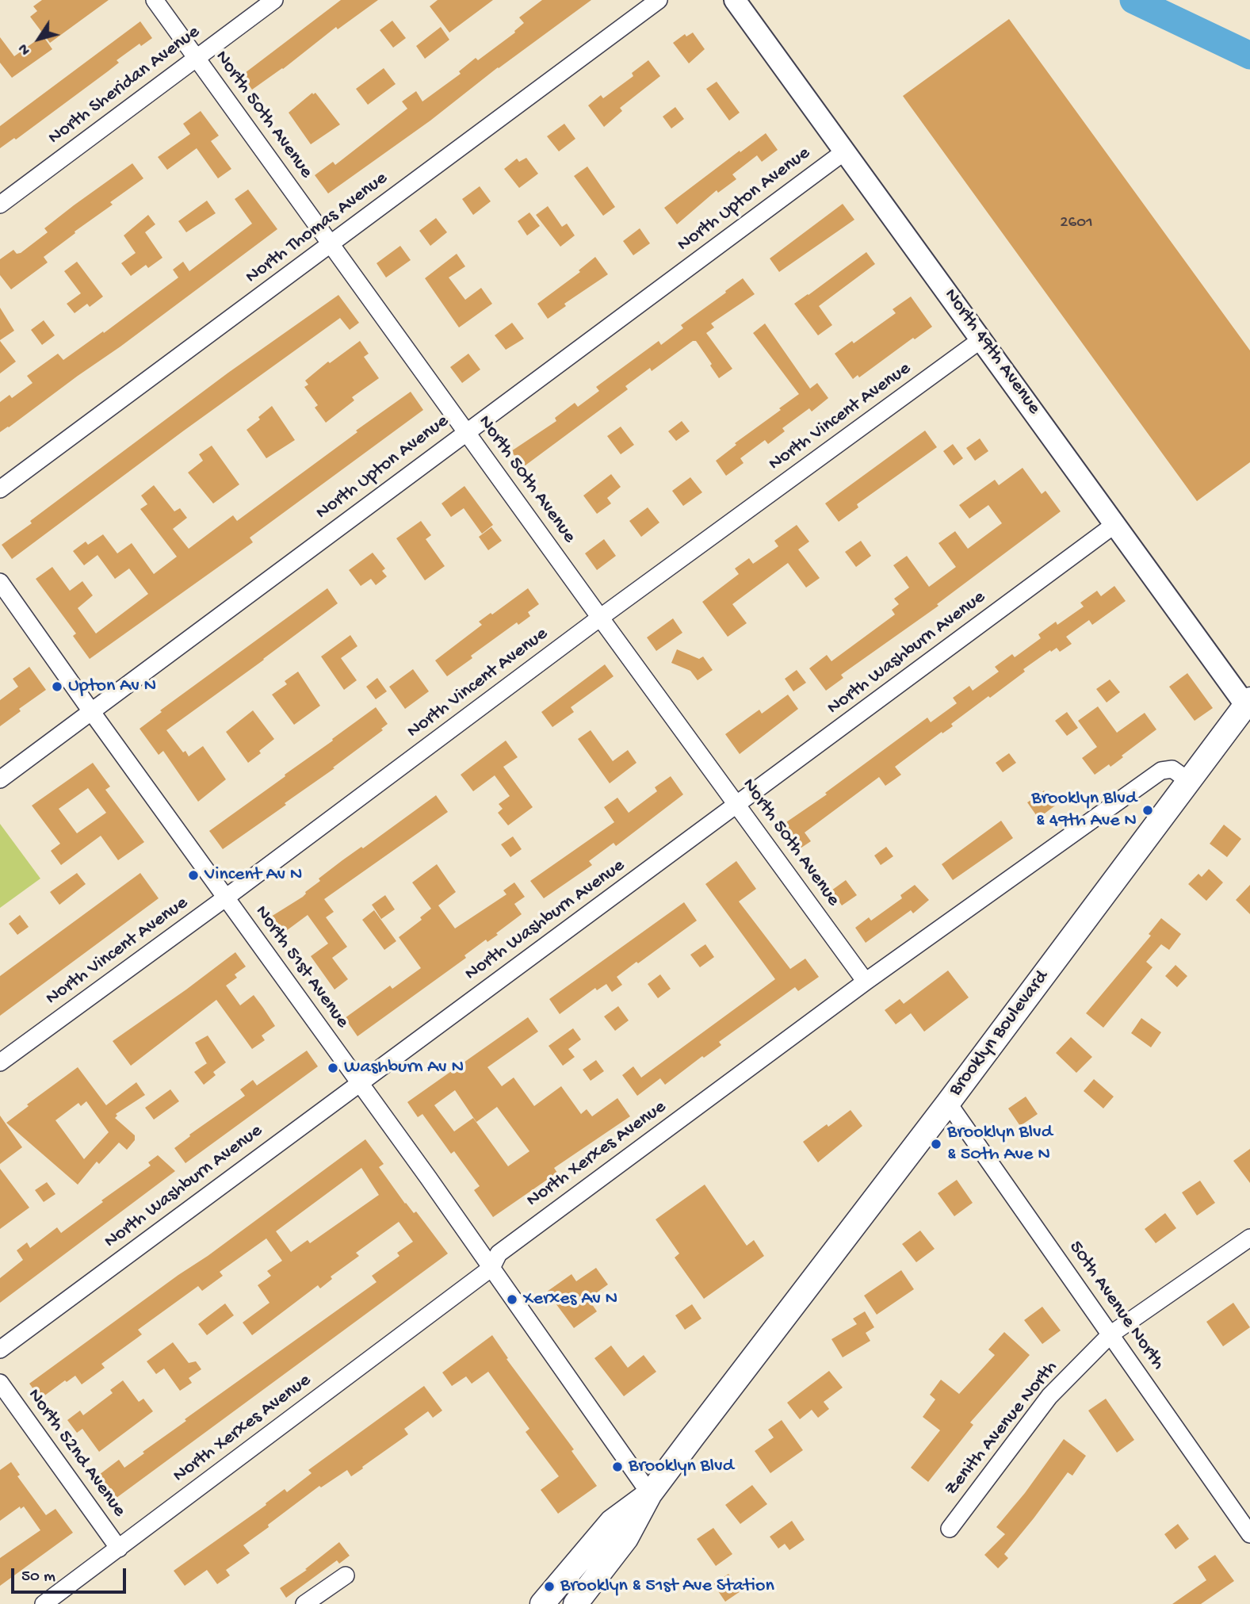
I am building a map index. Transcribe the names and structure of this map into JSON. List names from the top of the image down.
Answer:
{
  "streets": {
    "main road": ["Brooklyn Boulevard"],
    "street": [
      "North Sheridan Avenue",
      "North 50th Avenue",
      "North Upton Avenue",
      "North Thomas Avenue",
      "North 49th Avenue",
      "North Vincent Avenue",
      "North Washburn Avenue",
      "North 51st Avenue",
      "North Xerxes Avenue",
      "50th Avenue North",
      "Zenith Avenue North",
      "North 52nd Avenue"
    ]
  },
  "crossings": [
    ["North Sheridan Avenue", "North 50th Avenue"],
    ["North 50th Avenue", "North Upton Avenue"],
    ["North 50th Avenue", "North Thomas Avenue"],
    ["North 50th Avenue", "North Vincent Avenue"],
    ["North 50th Avenue", "North Washburn Avenue"],
    ["North 50th Avenue", "North Xerxes Avenue"],
    ["North Upton Avenue", "North 49th Avenue"],
    ["North Upton Avenue", "North 51st Avenue"],
    ["North 49th Avenue", "North Vincent Avenue"],
    ["North 49th Avenue", "North Washburn Avenue"],
    ["North 49th Avenue", "Brooklyn Boulevard"],
    ["North Vincent Avenue", "North 51st Avenue"],
    ["North Washburn Avenue", "North 51st Avenue"],
    ["North 51st Avenue", "Brooklyn Boulevard"],
    ["North 51st Avenue", "North Xerxes Avenue"],
    ["Brooklyn Boulevard", "North Xerxes Avenue"],
    ["Brooklyn Boulevard", "50th Avenue North"],
    ["North Xerxes Avenue", "North 52nd Avenue"],
    ["50th Avenue North", "Zenith Avenue North"]
  ],
  "places": [
    "Upton Av N",
    "Brooklyn Blvd & 49th Ave N",
    "Vincent Av N",
    "Washburn Av N",
    "Brooklyn Blvd & 50th Ave N",
    "Xerxes Av N",
    "Brooklyn Blvd",
    "Brooklyn & 51st Ave Station"
  ],
  "house_numbers": ["2601"],
  "scale_bar": "50 m",
  "north": "bottom left"
}
